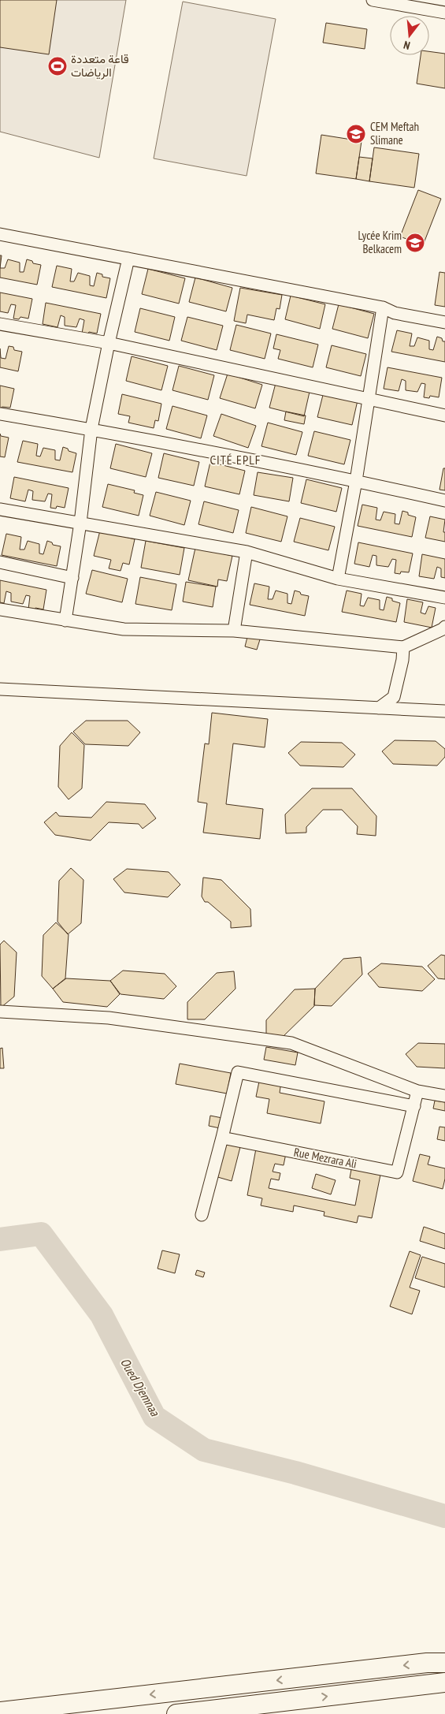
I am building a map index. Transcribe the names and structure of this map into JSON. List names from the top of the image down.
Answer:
{
  "streets": {
    "street": ["Rue Mezrara Ali"]
  },
  "districts": ["CITÉ EPLF"],
  "water": ["Oued Djemnaa"],
  "places": {
    "sports": ["قاعة متعددة الرياضات"],
    "school or university": ["CEM Meftah Slimane", "Lycée Krim Belkacem"]
  },
  "north": "bottom"
}
